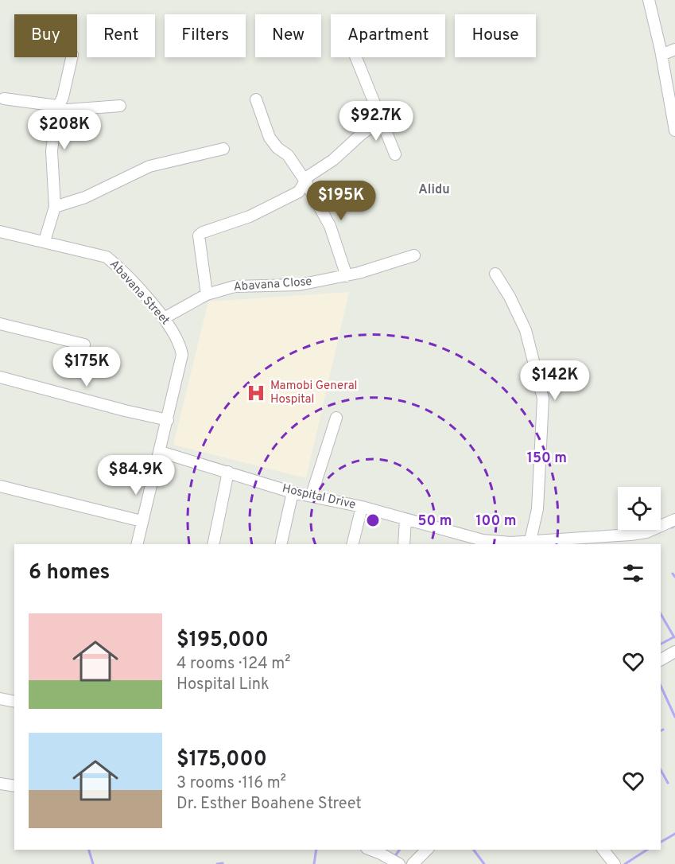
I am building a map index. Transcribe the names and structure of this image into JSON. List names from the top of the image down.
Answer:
{
  "streets": {
    "street": ["Abavana Close", "Abavana Street", "Hospital Drive"]
  },
  "crossings": [
    ["Abavana Close", "Abavana Street"],
    ["Abavana Street", "Hospital Drive"]
  ],
  "districts": ["Alidu"],
  "places": {
    "hospital": ["Mamobi General Hospital"]
  },
  "page": {
    "chip": [
      "Buy",
      "Rent",
      "Filters",
      "New",
      "Apartment",
      "House"
    ],
    "price": [
      "$92.7K",
      "$208K",
      "$195K",
      "$175K",
      "$142K",
      "$84.9K"
    ],
    "heading": "6 homes",
    "list": [
      {
        "name": "$195,000",
        "note": "4 rooms · 124 m² · Hospital Link"
      },
      {
        "name": "$175,000",
        "note": "3 rooms · 116 m² · Dr. Esther Boahene Street"
      }
    ]
  },
  "rings": ["150 m", "50 m", "100 m"]
}
